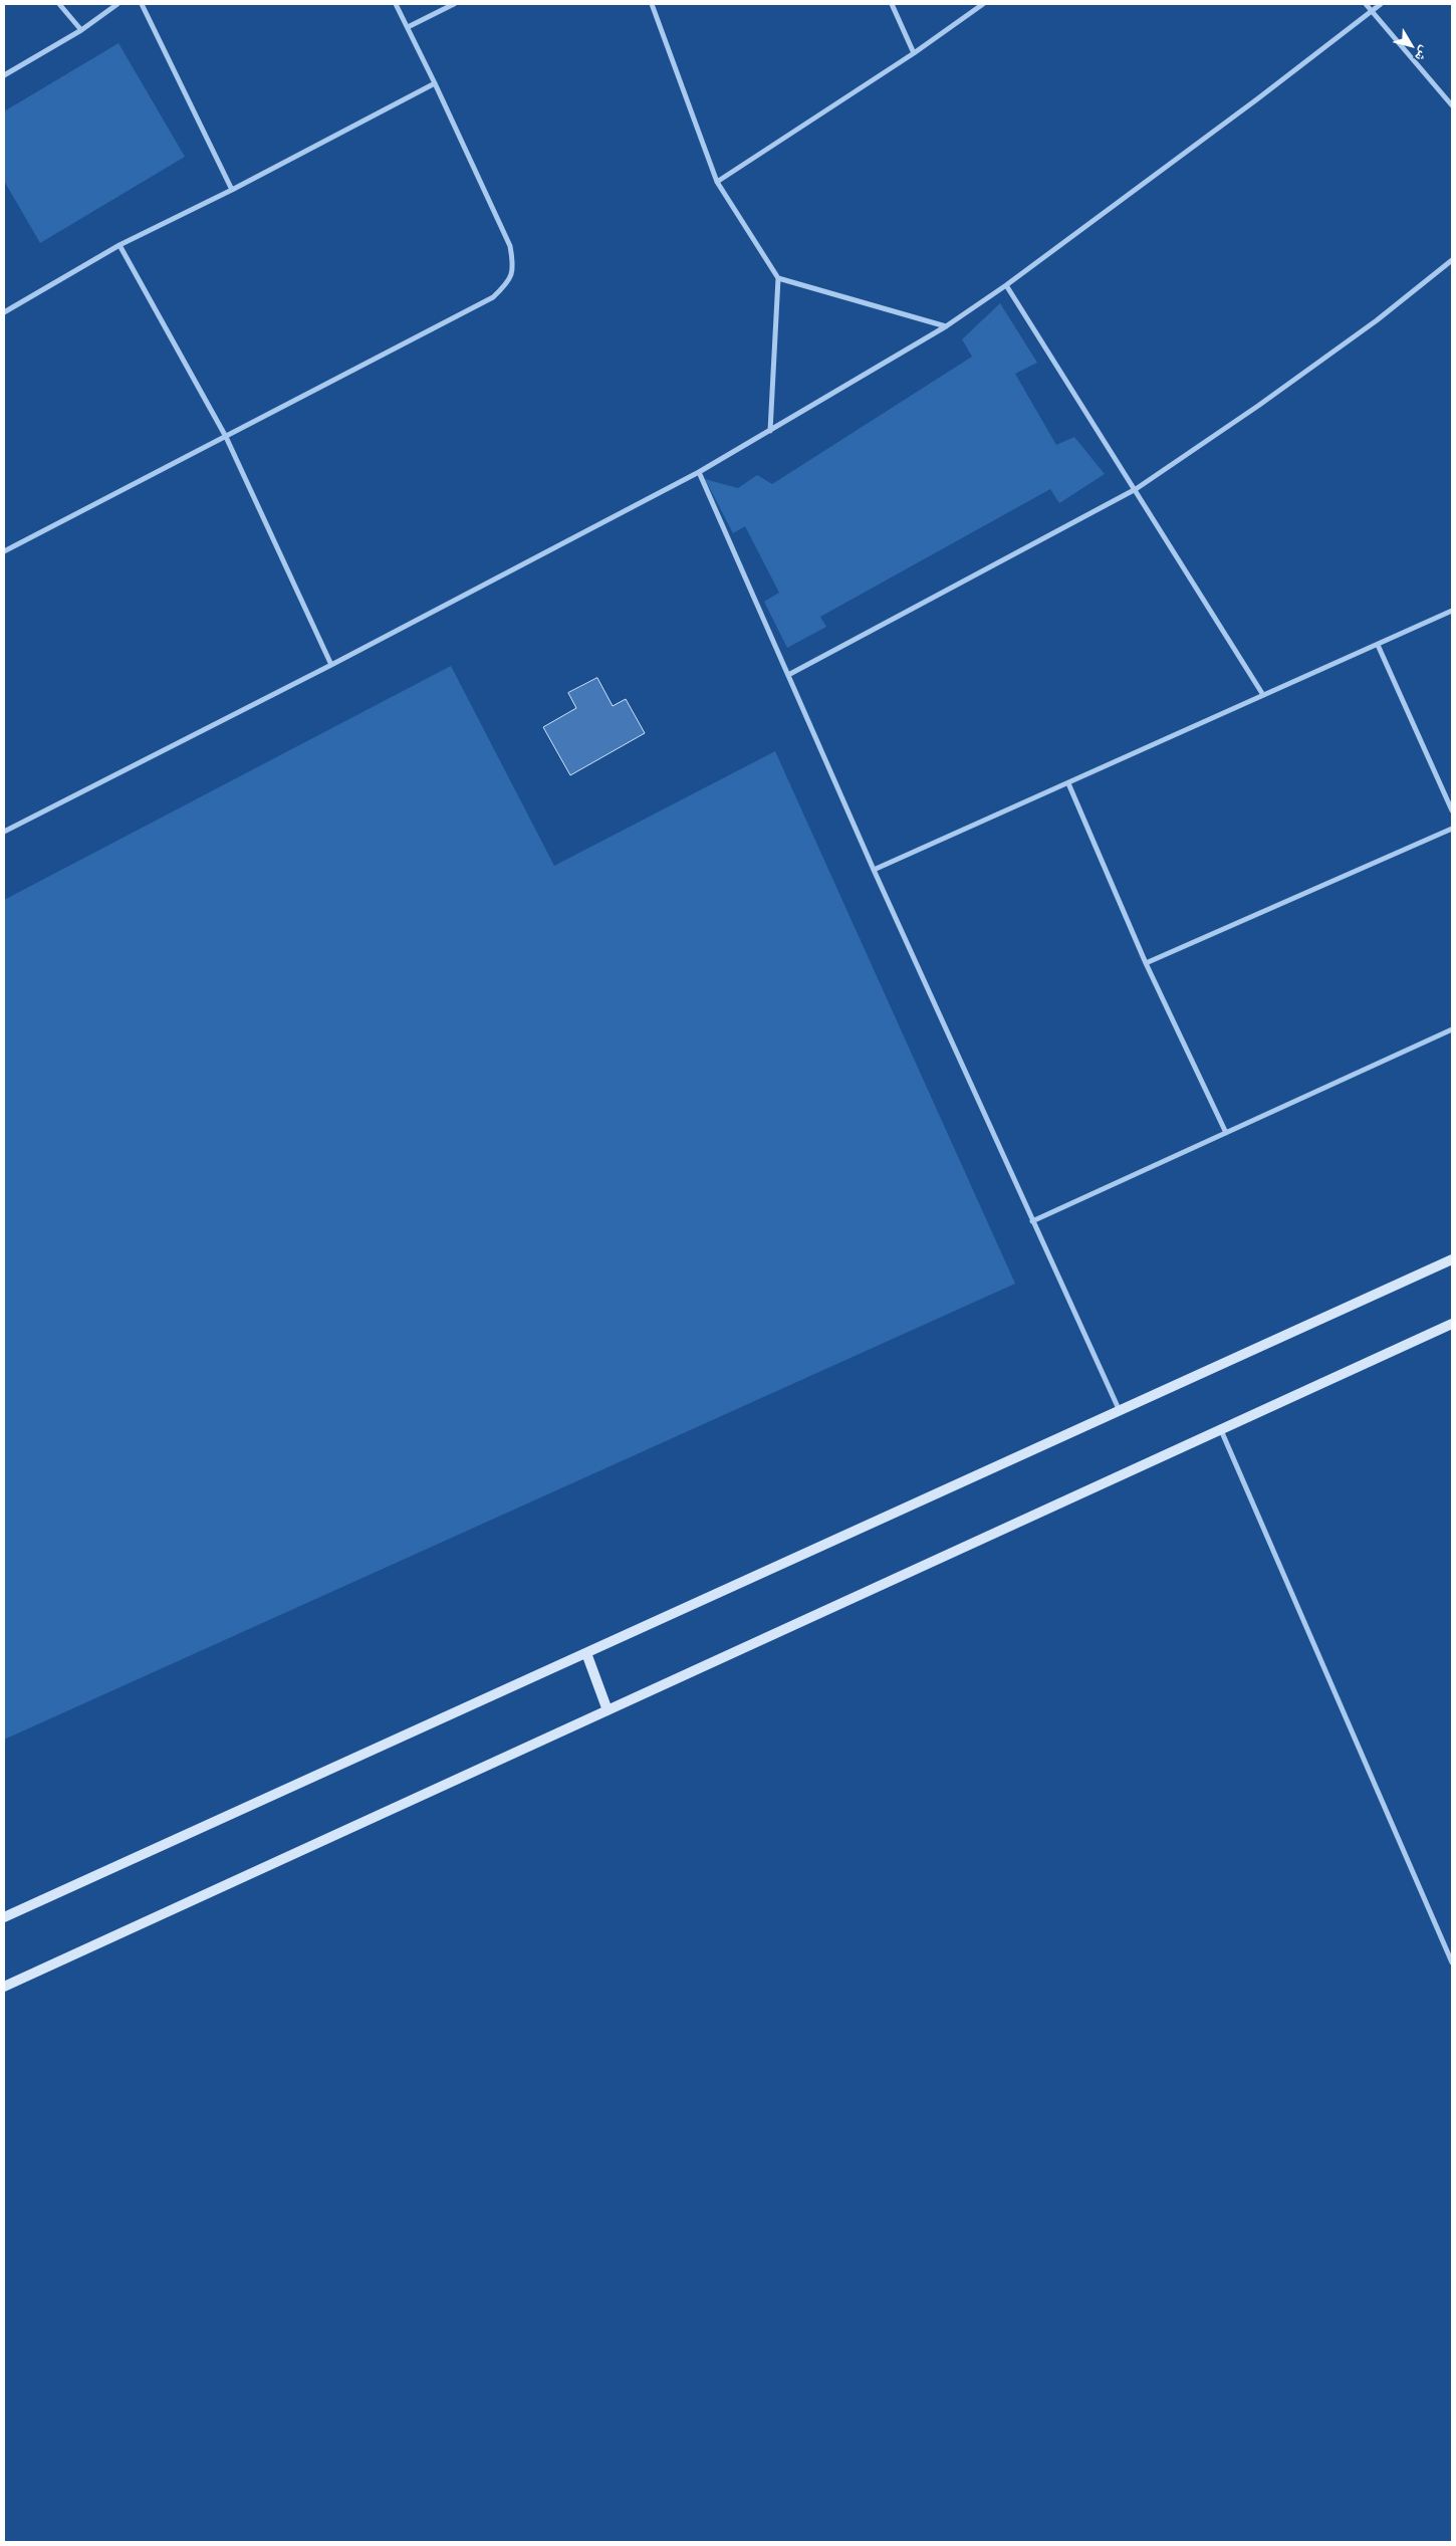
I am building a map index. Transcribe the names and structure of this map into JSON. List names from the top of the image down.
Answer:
{
  "north": "bottom right"
}
